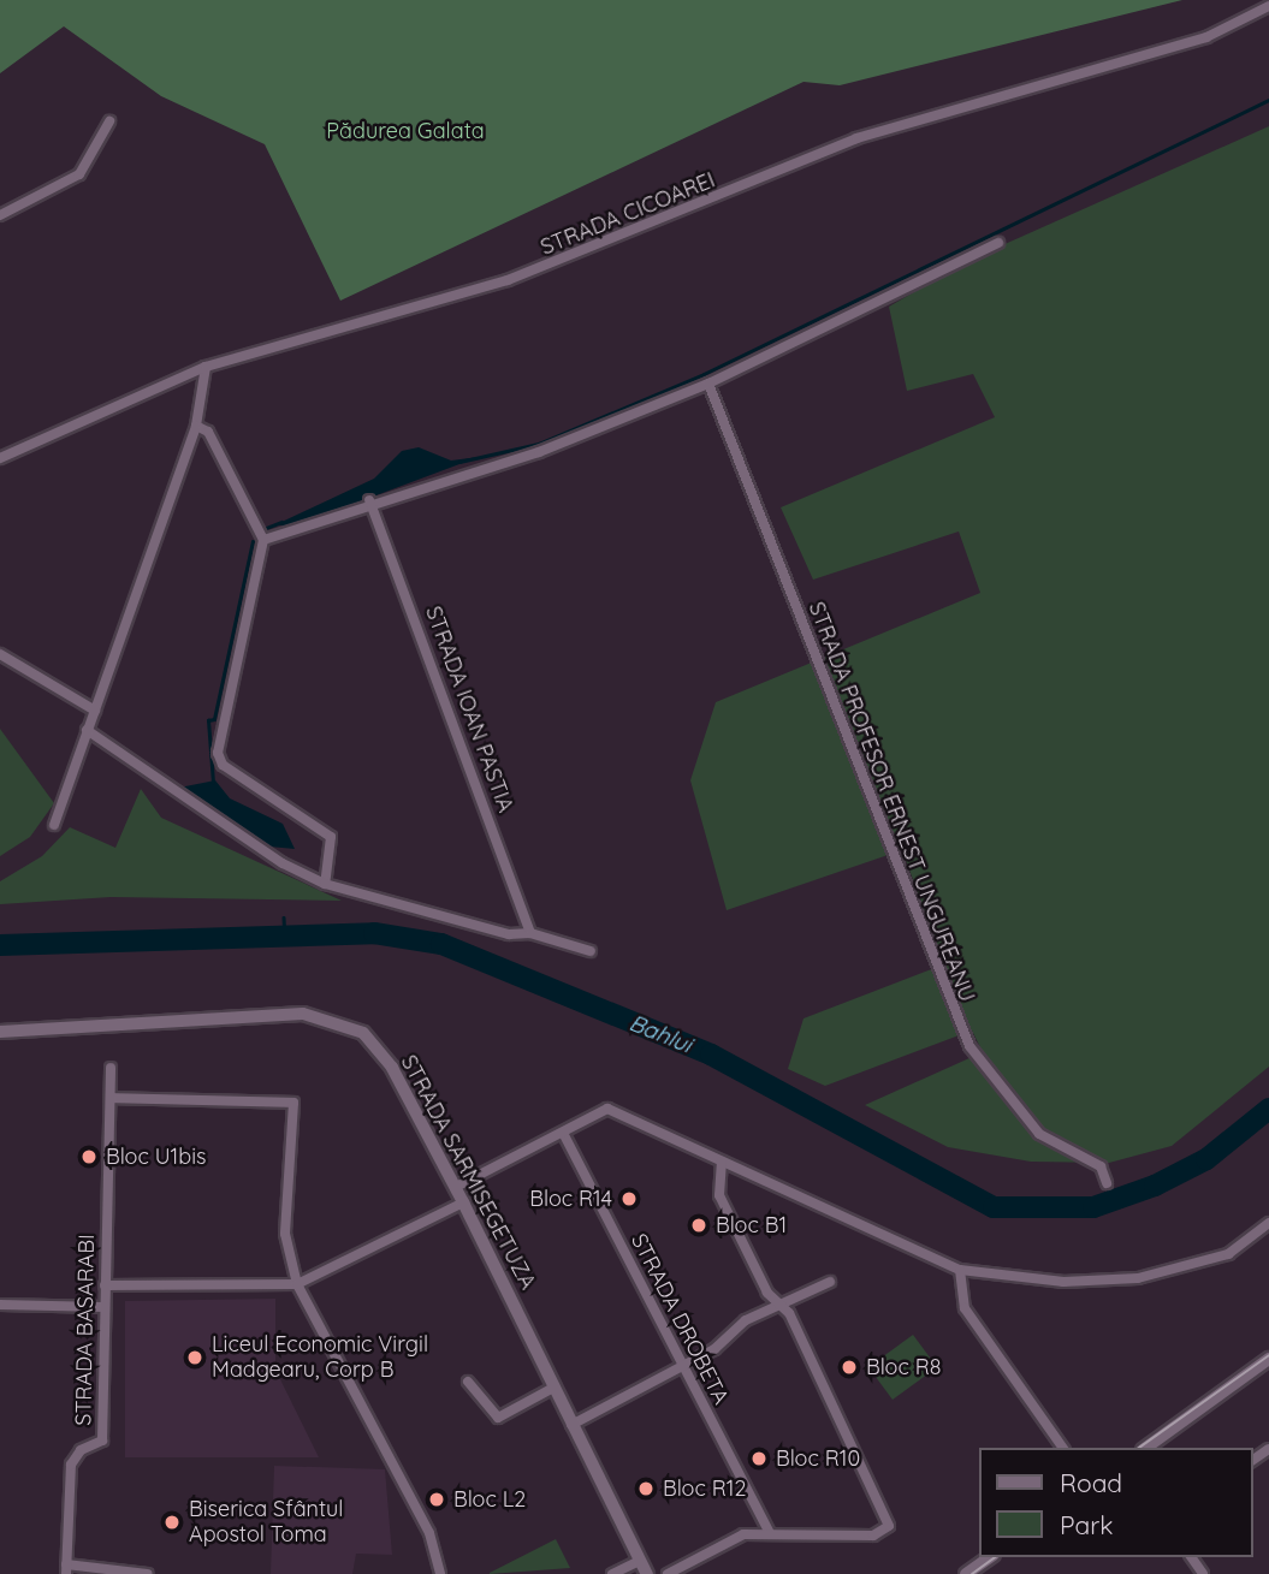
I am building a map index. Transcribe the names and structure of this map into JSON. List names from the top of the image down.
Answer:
{
  "streets": {
    "street": [
      "STRADA CICOAREI",
      "STRADA IOAN PASTIA",
      "STRADA PROFESOR ERNEST UNGUREANU",
      "STRADA SARMISEGETUZA",
      "STRADA DROBETA",
      "STRADA BASARABI"
    ]
  },
  "water": ["Bahlui"],
  "parks": ["Pădurea Galata"],
  "places": [
    "Bloc U1bis",
    "Bloc R14",
    "Bloc B1",
    "Liceul Economic Virgil Madgearu, Corp B",
    "Bloc R8",
    "Bloc R10",
    "Bloc R12",
    "Bloc L2",
    "Biserica Sfântul Apostol Toma"
  ],
  "legend": ["Road", "Park"]
}
